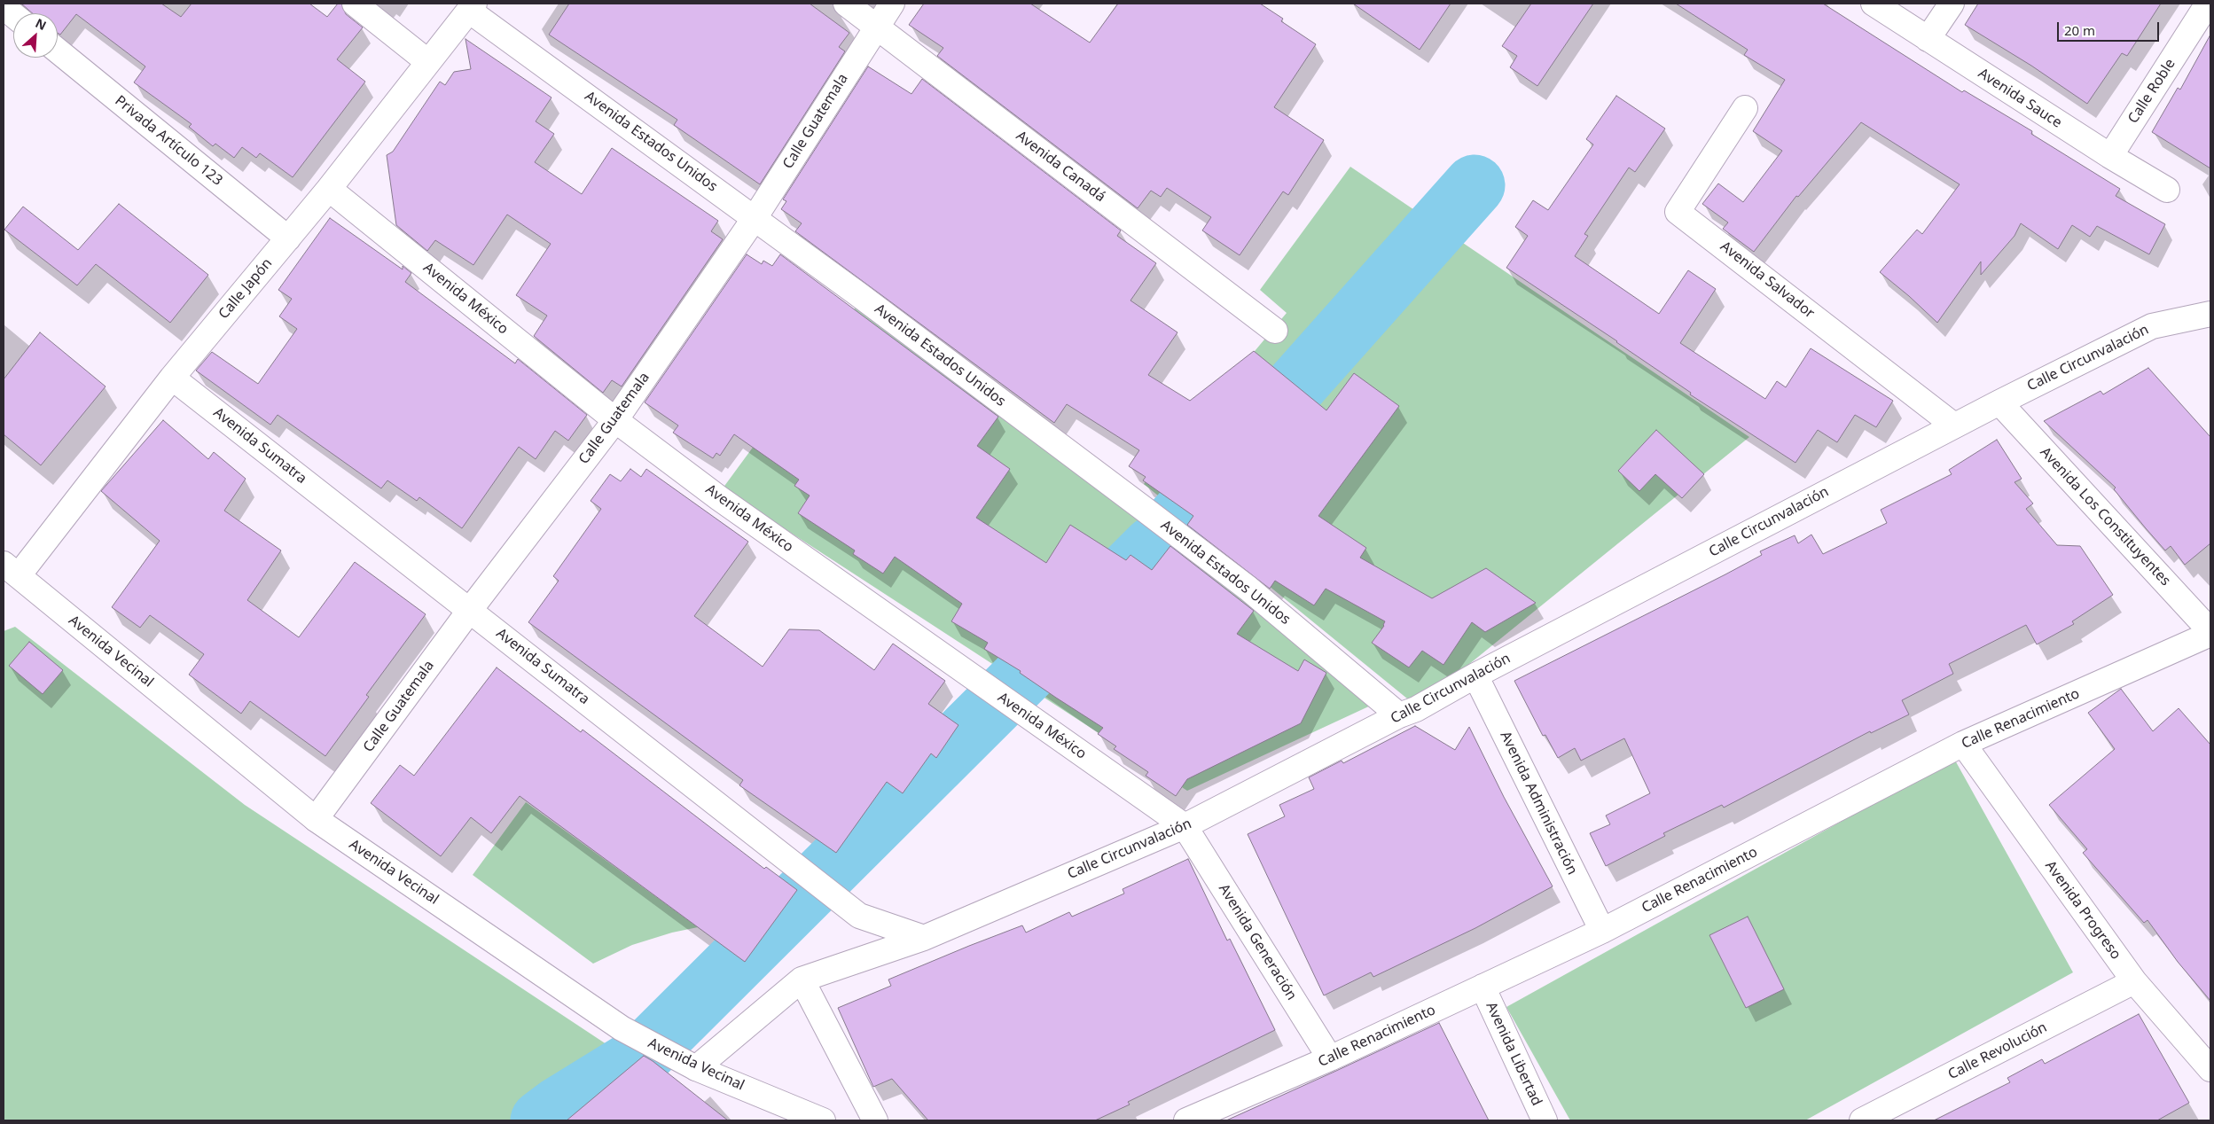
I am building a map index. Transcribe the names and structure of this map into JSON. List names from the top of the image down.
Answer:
{
  "streets": {
    "street": [
      "Calle Roble",
      "Avenida Sauce",
      "Calle Guatemala",
      "Privada Artículo 123",
      "Avenida Estados Unidos",
      "Avenida Canadá",
      "Avenida Salvador",
      "Calle Japón",
      "Avenida México",
      "Calle Circunvalación",
      "Avenida Sumatra",
      "Avenida Los Constituyentes",
      "Avenida Vecinal",
      "Calle Renacimiento",
      "Avenida Administración",
      "Avenida Progreso",
      "Avenida Generación",
      "Calle Revolución",
      "Avenida Libertad"
    ]
  },
  "crossings": [
    ["Calle Roble", "Avenida Sauce"],
    ["Calle Guatemala", "Avenida Estados Unidos"],
    ["Calle Guatemala", "Avenida Canadá"],
    ["Calle Guatemala", "Avenida México"],
    ["Calle Guatemala", "Avenida Sumatra"],
    ["Calle Guatemala", "Avenida Vecinal"],
    ["Privada Artículo 123", "Calle Japón"],
    ["Avenida Estados Unidos", "Calle Japón"],
    ["Avenida Estados Unidos", "Calle Circunvalación"],
    ["Avenida Salvador", "Calle Circunvalación"],
    ["Calle Japón", "Avenida México"],
    ["Calle Japón", "Avenida Sumatra"],
    ["Calle Japón", "Avenida Vecinal"],
    ["Avenida México", "Calle Circunvalación"],
    ["Avenida México", "Avenida Generación"],
    ["Calle Circunvalación", "Avenida Sumatra"],
    ["Calle Circunvalación", "Avenida Los Constituyentes"],
    ["Calle Circunvalación", "Avenida Vecinal"],
    ["Calle Circunvalación", "Avenida Administración"],
    ["Calle Circunvalación", "Avenida Generación"],
    ["Avenida Los Constituyentes", "Calle Renacimiento"],
    ["Calle Renacimiento", "Avenida Administración"],
    ["Calle Renacimiento", "Avenida Progreso"],
    ["Calle Renacimiento", "Avenida Generación"],
    ["Calle Renacimiento", "Avenida Libertad"],
    ["Avenida Progreso", "Calle Revolución"]
  ],
  "scale_bar": "20 m",
  "north": "top right"
}
